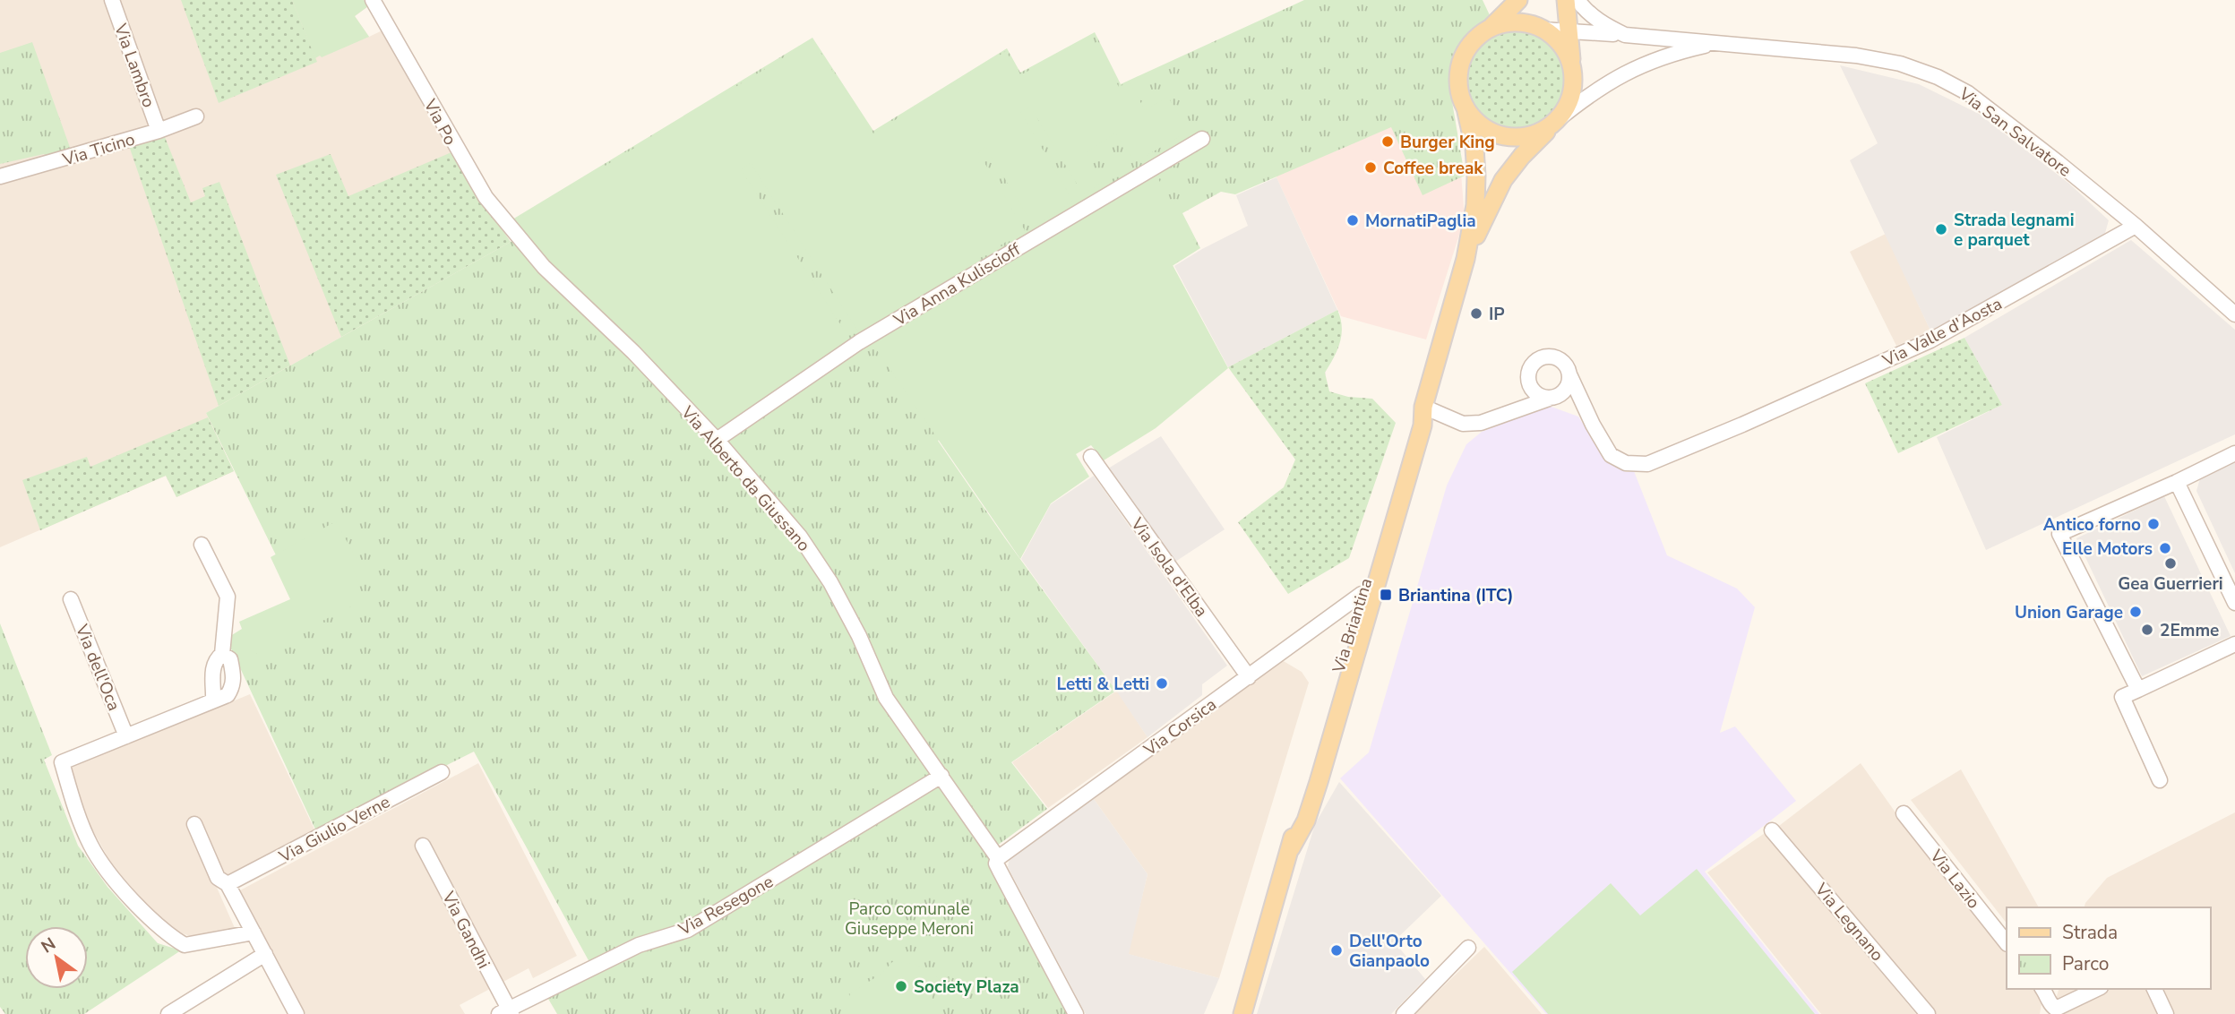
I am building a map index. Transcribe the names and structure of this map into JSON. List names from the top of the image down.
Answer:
{
  "streets": {
    "main road": ["Via Briantina"],
    "street": [
      "Via Lambro",
      "Via Po",
      "Via San Salvatore",
      "Via Ticino",
      "Via Anna Kuliscioff",
      "Via Valle d'Aosta",
      "Via Alberto da Giussano",
      "Via Isola d'Elba",
      "Via dell'Oca",
      "Via Corsica",
      "Via Giulio Verne",
      "Via Lazio",
      "Via Resegone",
      "Via Legnano",
      "Via Gandhi"
    ]
  },
  "crossings": [
    ["Via Lambro", "Via Ticino"],
    ["Via Po", "Via Alberto da Giussano"],
    ["Via San Salvatore", "Via Valle d'Aosta"],
    ["Via San Salvatore", "Via Briantina"],
    ["Via Anna Kuliscioff", "Via Alberto da Giussano"],
    ["Via Alberto da Giussano", "Via Corsica"],
    ["Via Alberto da Giussano", "Via Resegone"],
    ["Via Isola d'Elba", "Via Corsica"],
    ["Via Briantina", "Via Corsica"],
    ["Via Resegone", "Via Gandhi"]
  ],
  "parks": ["Parco comunale Giuseppe Meroni"],
  "places": {
    "other": [
      "Burger King",
      "Coffee break",
      "MornatiPaglia",
      "Strada legnami e parquet",
      "IP",
      "Antico forno",
      "Elle Motors",
      "Gea Guerrieri",
      "Union Garage",
      "2Emme",
      "Letti & Letti",
      "Dell'Orto Gianpaolo",
      "Society Plaza"
    ],
    "transit": ["Briantina (ITC)"]
  },
  "legend": ["Strada", "Parco"],
  "north": "top left"
}
